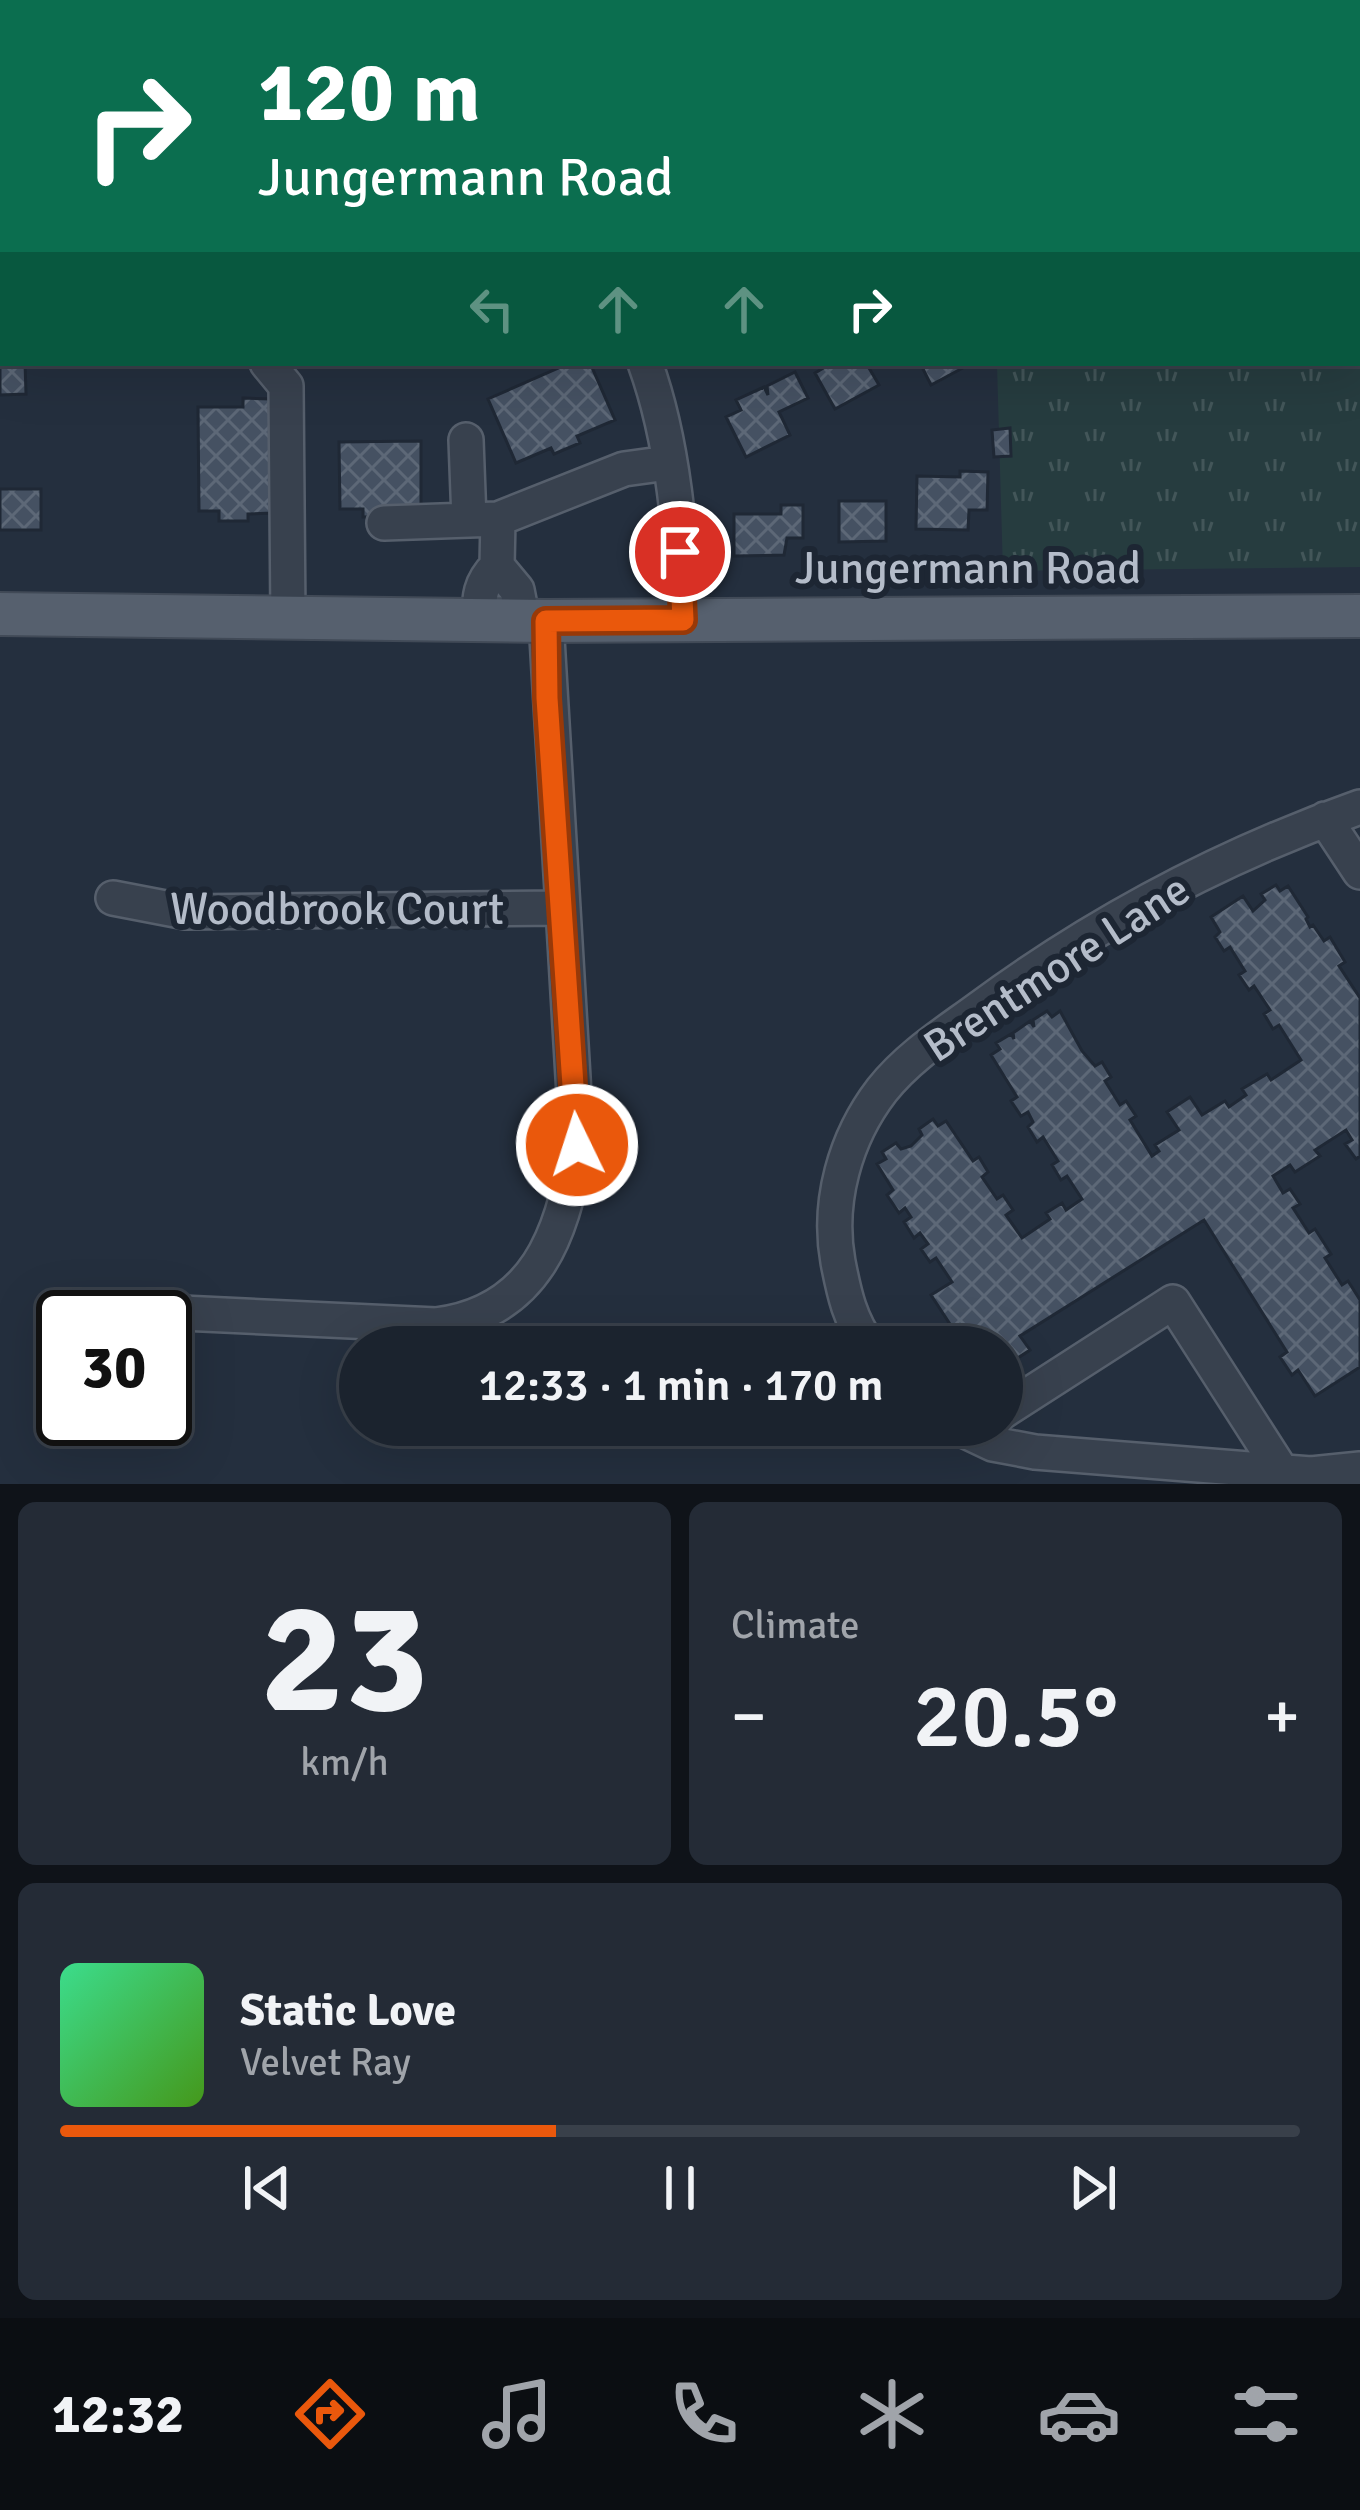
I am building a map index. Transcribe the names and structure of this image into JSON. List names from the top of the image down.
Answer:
{
  "streets": {
    "main road": ["Jungermann Road"],
    "street": ["Woodbrook Court", "Brentmore Lane"]
  },
  "page": {
    "turn": ["120 m", "Jungermann Road"],
    "limit": "30",
    "trip": "12:33 · 1 min · 170 m",
    "tile": [
      ["23", "km/h"],
      "Climate"
    ],
    "heat": ["−", "20.5°", "+"],
    "song": ["Static Love", "Velvet Ray"],
    "tabs": "12:32"
  }
}
